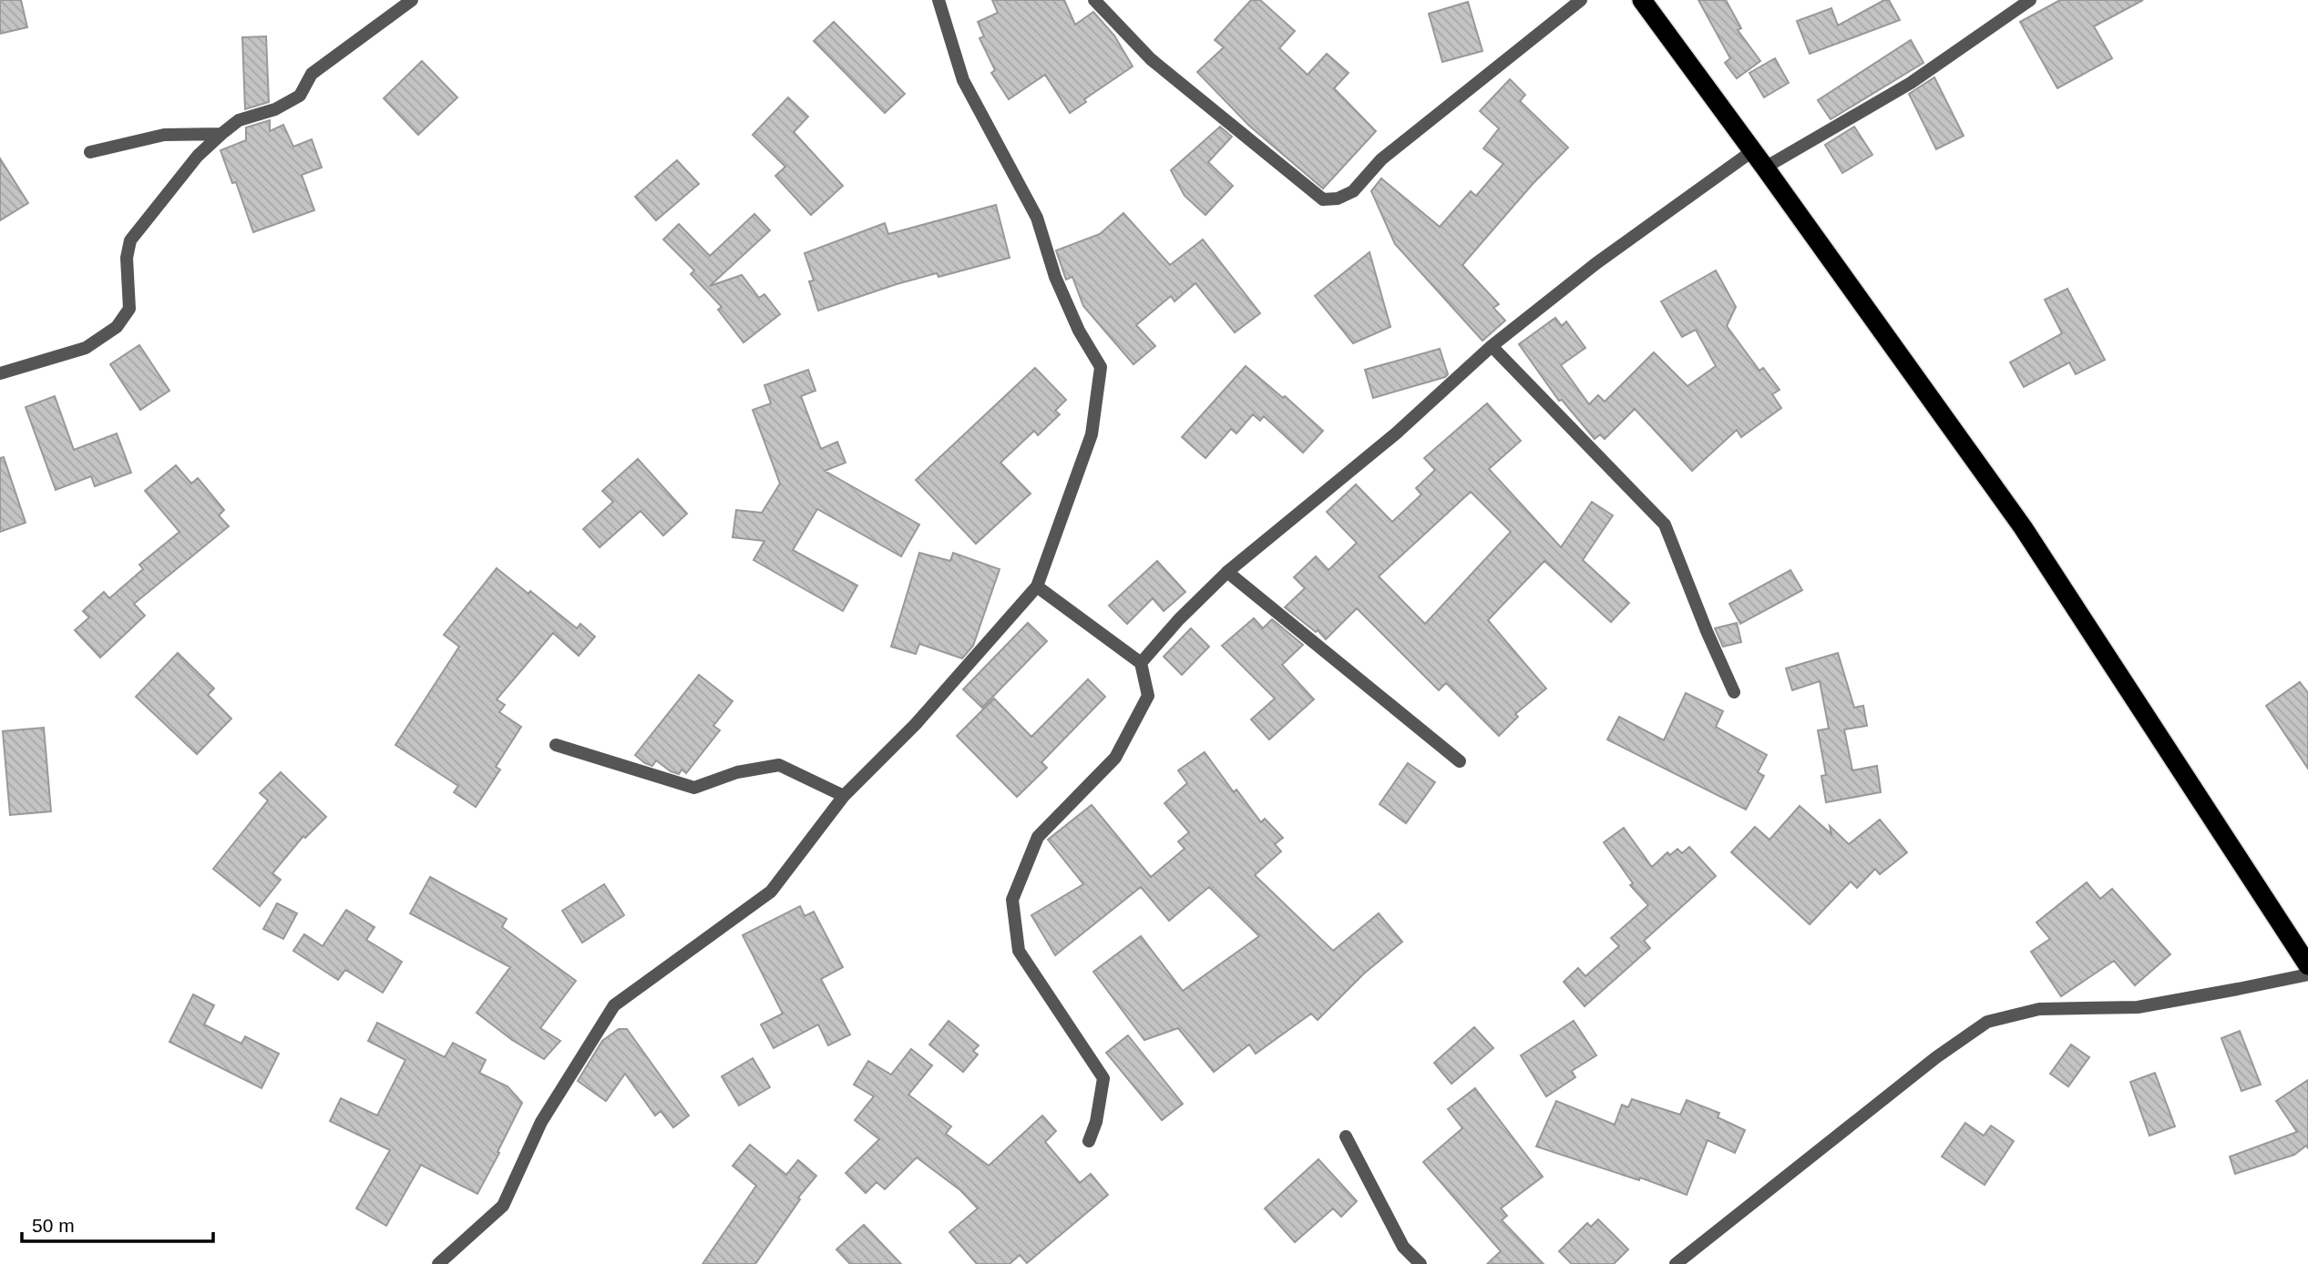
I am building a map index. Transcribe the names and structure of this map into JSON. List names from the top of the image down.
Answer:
{
  "scale_bar": "50 m"
}
